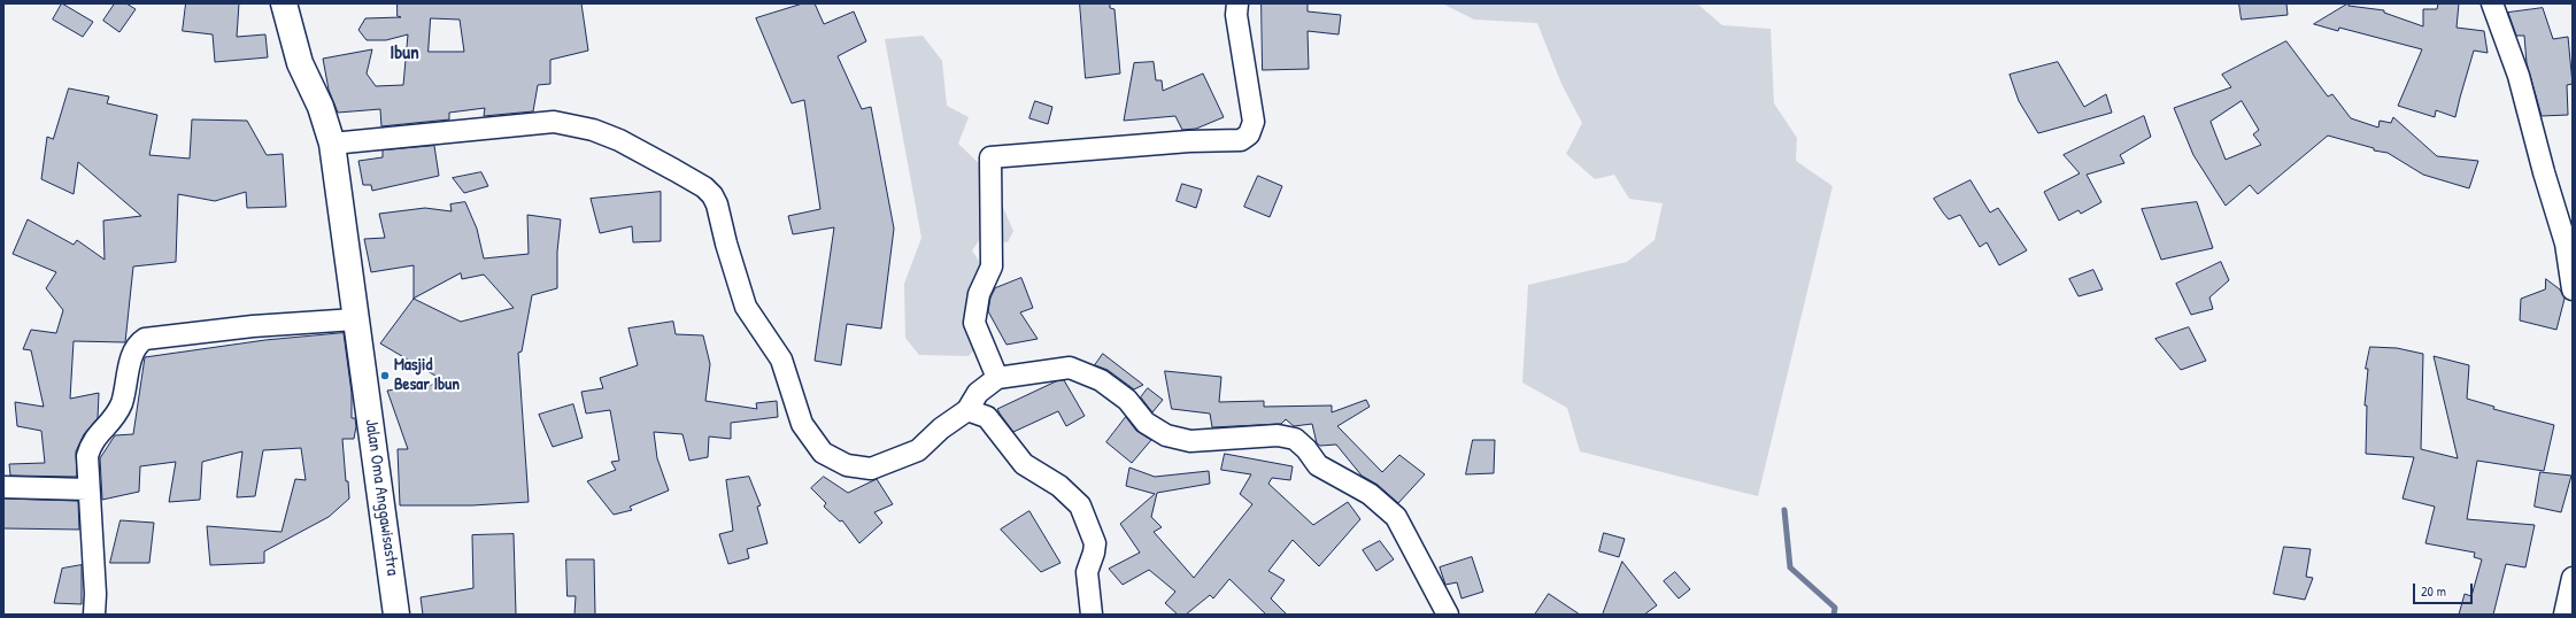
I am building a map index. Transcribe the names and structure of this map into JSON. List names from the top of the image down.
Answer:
{
  "streets": {
    "main road": ["Jalan Oma Anggawisastra"]
  },
  "districts": ["Ibun"],
  "places": ["Masjid Besar Ibun"],
  "scale_bar": "20 m"
}
